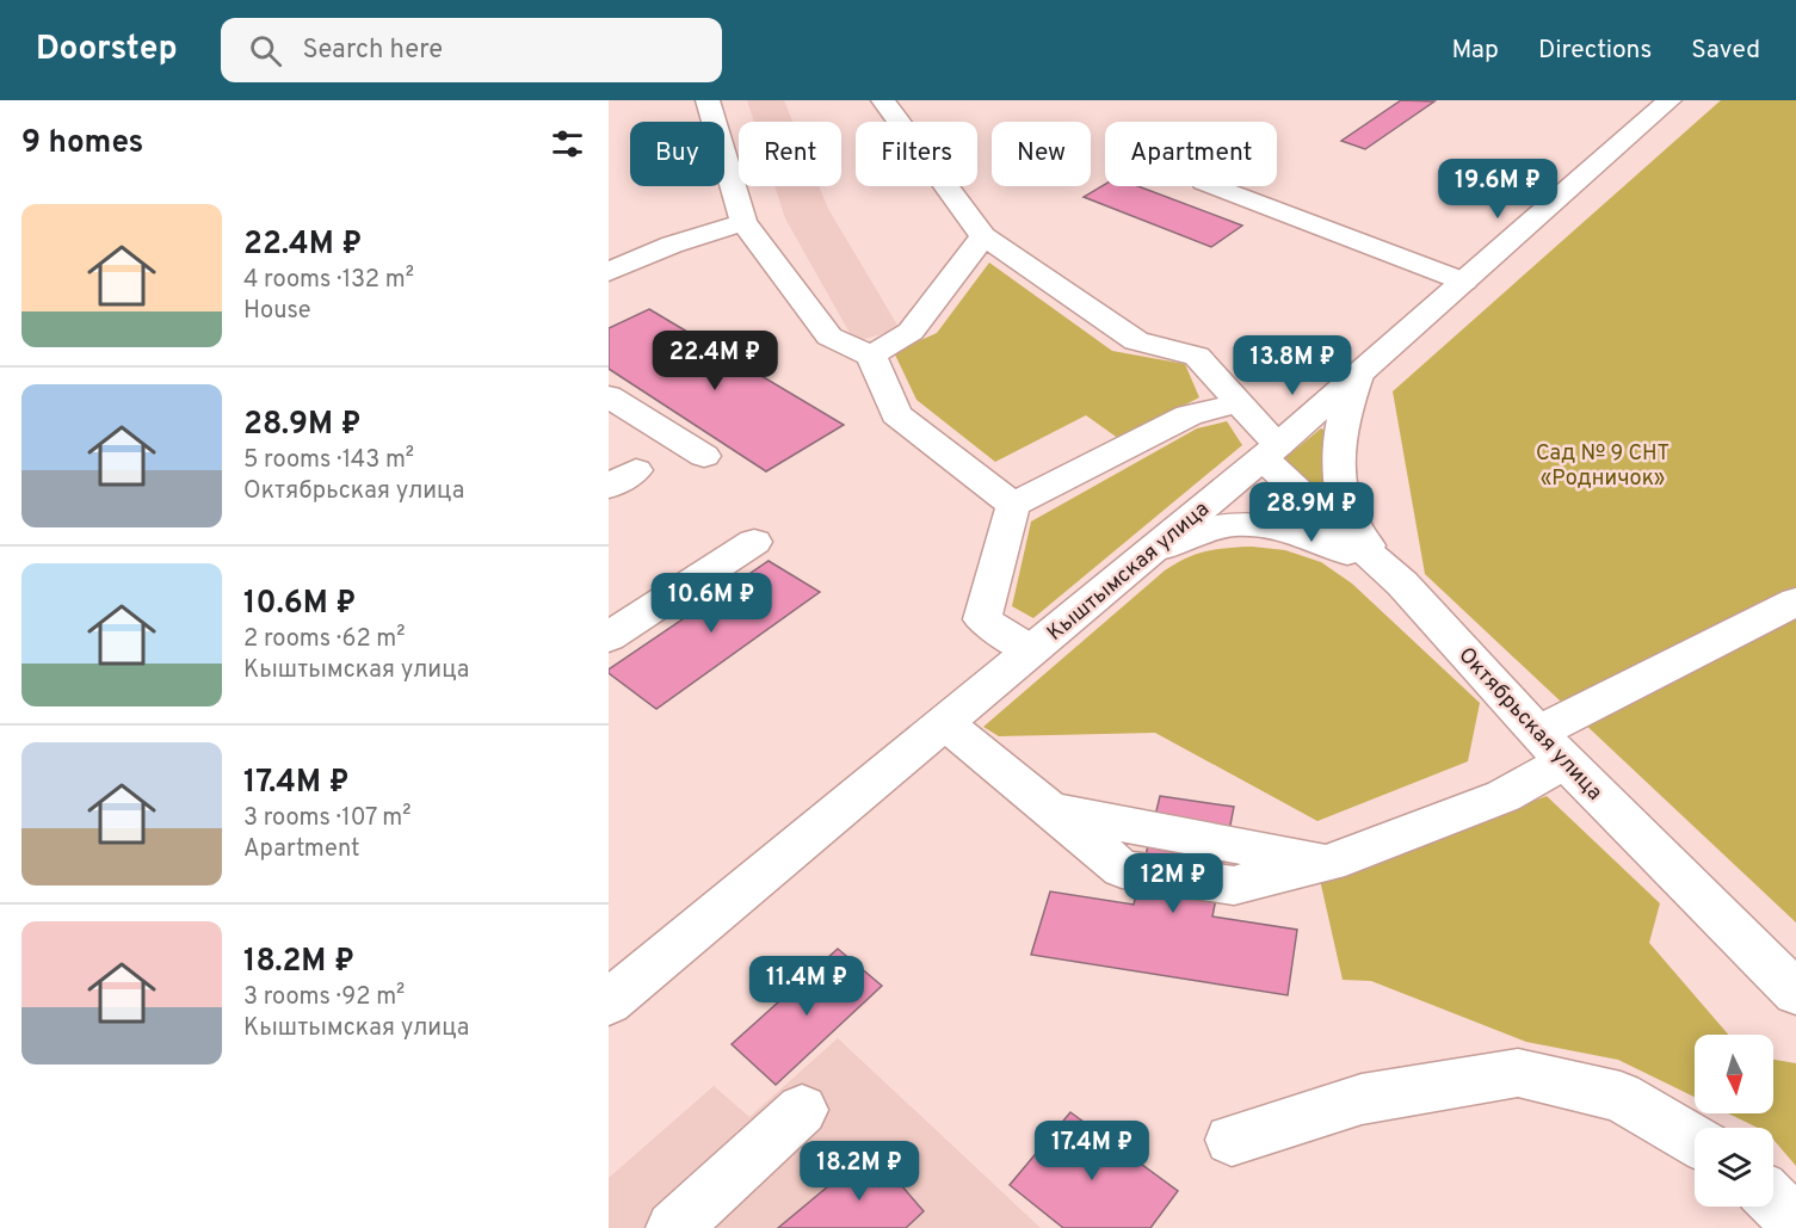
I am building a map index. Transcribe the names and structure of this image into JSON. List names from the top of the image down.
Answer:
{
  "streets": {
    "main road": ["Кыштымская улица", "Октябрьская улица"]
  },
  "crossings": [
    ["Кыштымская улица", "Октябрьская улица"]
  ],
  "parks": ["Сад № 9 СНТ «Родничок»"],
  "north": "bottom",
  "page": {
    "header": "Doorstep",
    "search": "Search here",
    "nav": ["Map", "Directions", "Saved"],
    "heading": "9 homes",
    "chip": [
      "Buy",
      "Rent",
      "Filters",
      "New",
      "Apartment"
    ],
    "price": [
      "19.6M ₽",
      "22.4M ₽",
      "13.8M ₽",
      "28.9M ₽",
      "10.6M ₽",
      "12M ₽",
      "11.4M ₽",
      "17.4M ₽",
      "18.2M ₽"
    ],
    "list": [
      {
        "name": "22.4M ₽",
        "note": "4 rooms · 132 m² · House"
      },
      {
        "name": "28.9M ₽",
        "note": "5 rooms · 143 m² · Октябрьская улица"
      },
      {
        "name": "10.6M ₽",
        "note": "2 rooms · 62 m² · Кыштымская улица"
      },
      {
        "name": "17.4M ₽",
        "note": "3 rooms · 107 m² · Apartment"
      },
      {
        "name": "18.2M ₽",
        "note": "3 rooms · 92 m² · Кыштымская улица"
      }
    ]
  }
}
